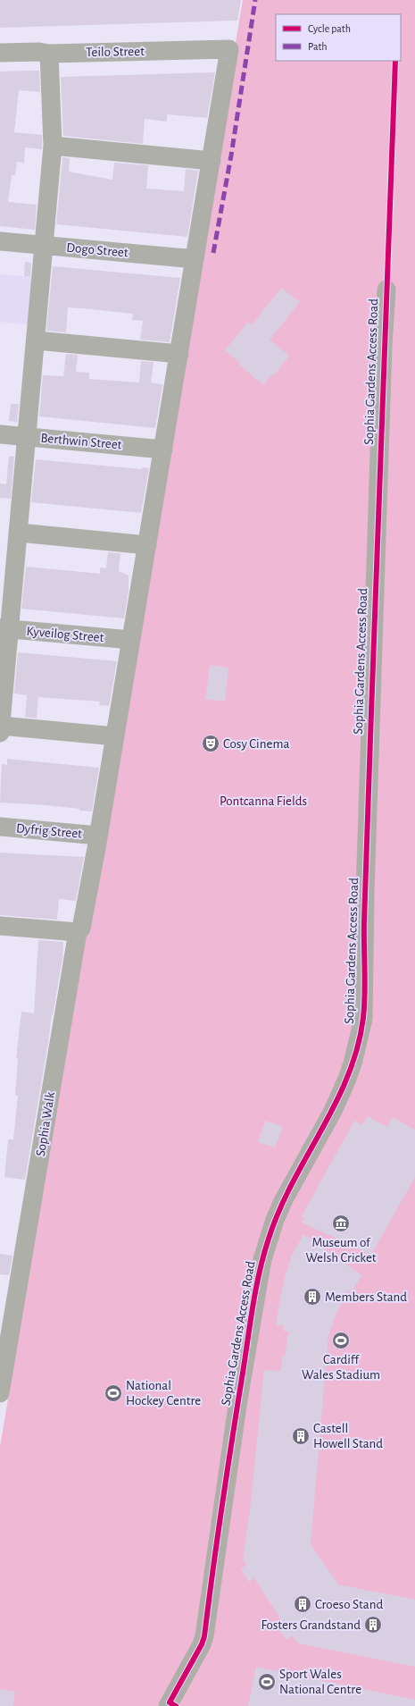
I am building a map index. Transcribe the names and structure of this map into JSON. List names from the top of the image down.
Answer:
{
  "streets": {
    "street": [
      "Teilo Street",
      "Dogo Street",
      "Sophia Gardens Access Road",
      "Berthwin Street",
      "Kyveilog Street",
      "Dyfrig Street",
      "Sophia Walk"
    ]
  },
  "crossings": [
    ["Teilo Street", "Sophia Walk"],
    ["Dogo Street", "Sophia Walk"],
    ["Berthwin Street", "Sophia Walk"],
    ["Kyveilog Street", "Sophia Walk"],
    ["Dyfrig Street", "Sophia Walk"]
  ],
  "parks": ["Pontcanna Fields"],
  "places": {
    "theatre": ["Cosy Cinema"],
    "museum": ["Museum of Welsh Cricket"],
    "building": [
      "Members Stand",
      "Castell Howell Stand",
      "Croeso Stand",
      "Fosters Grandstand"
    ],
    "sports": ["Cardiff Wales Stadium", "National Hockey Centre", "Sport Wales National Centre"]
  },
  "legend": ["Cycle path", "Path"]
}
